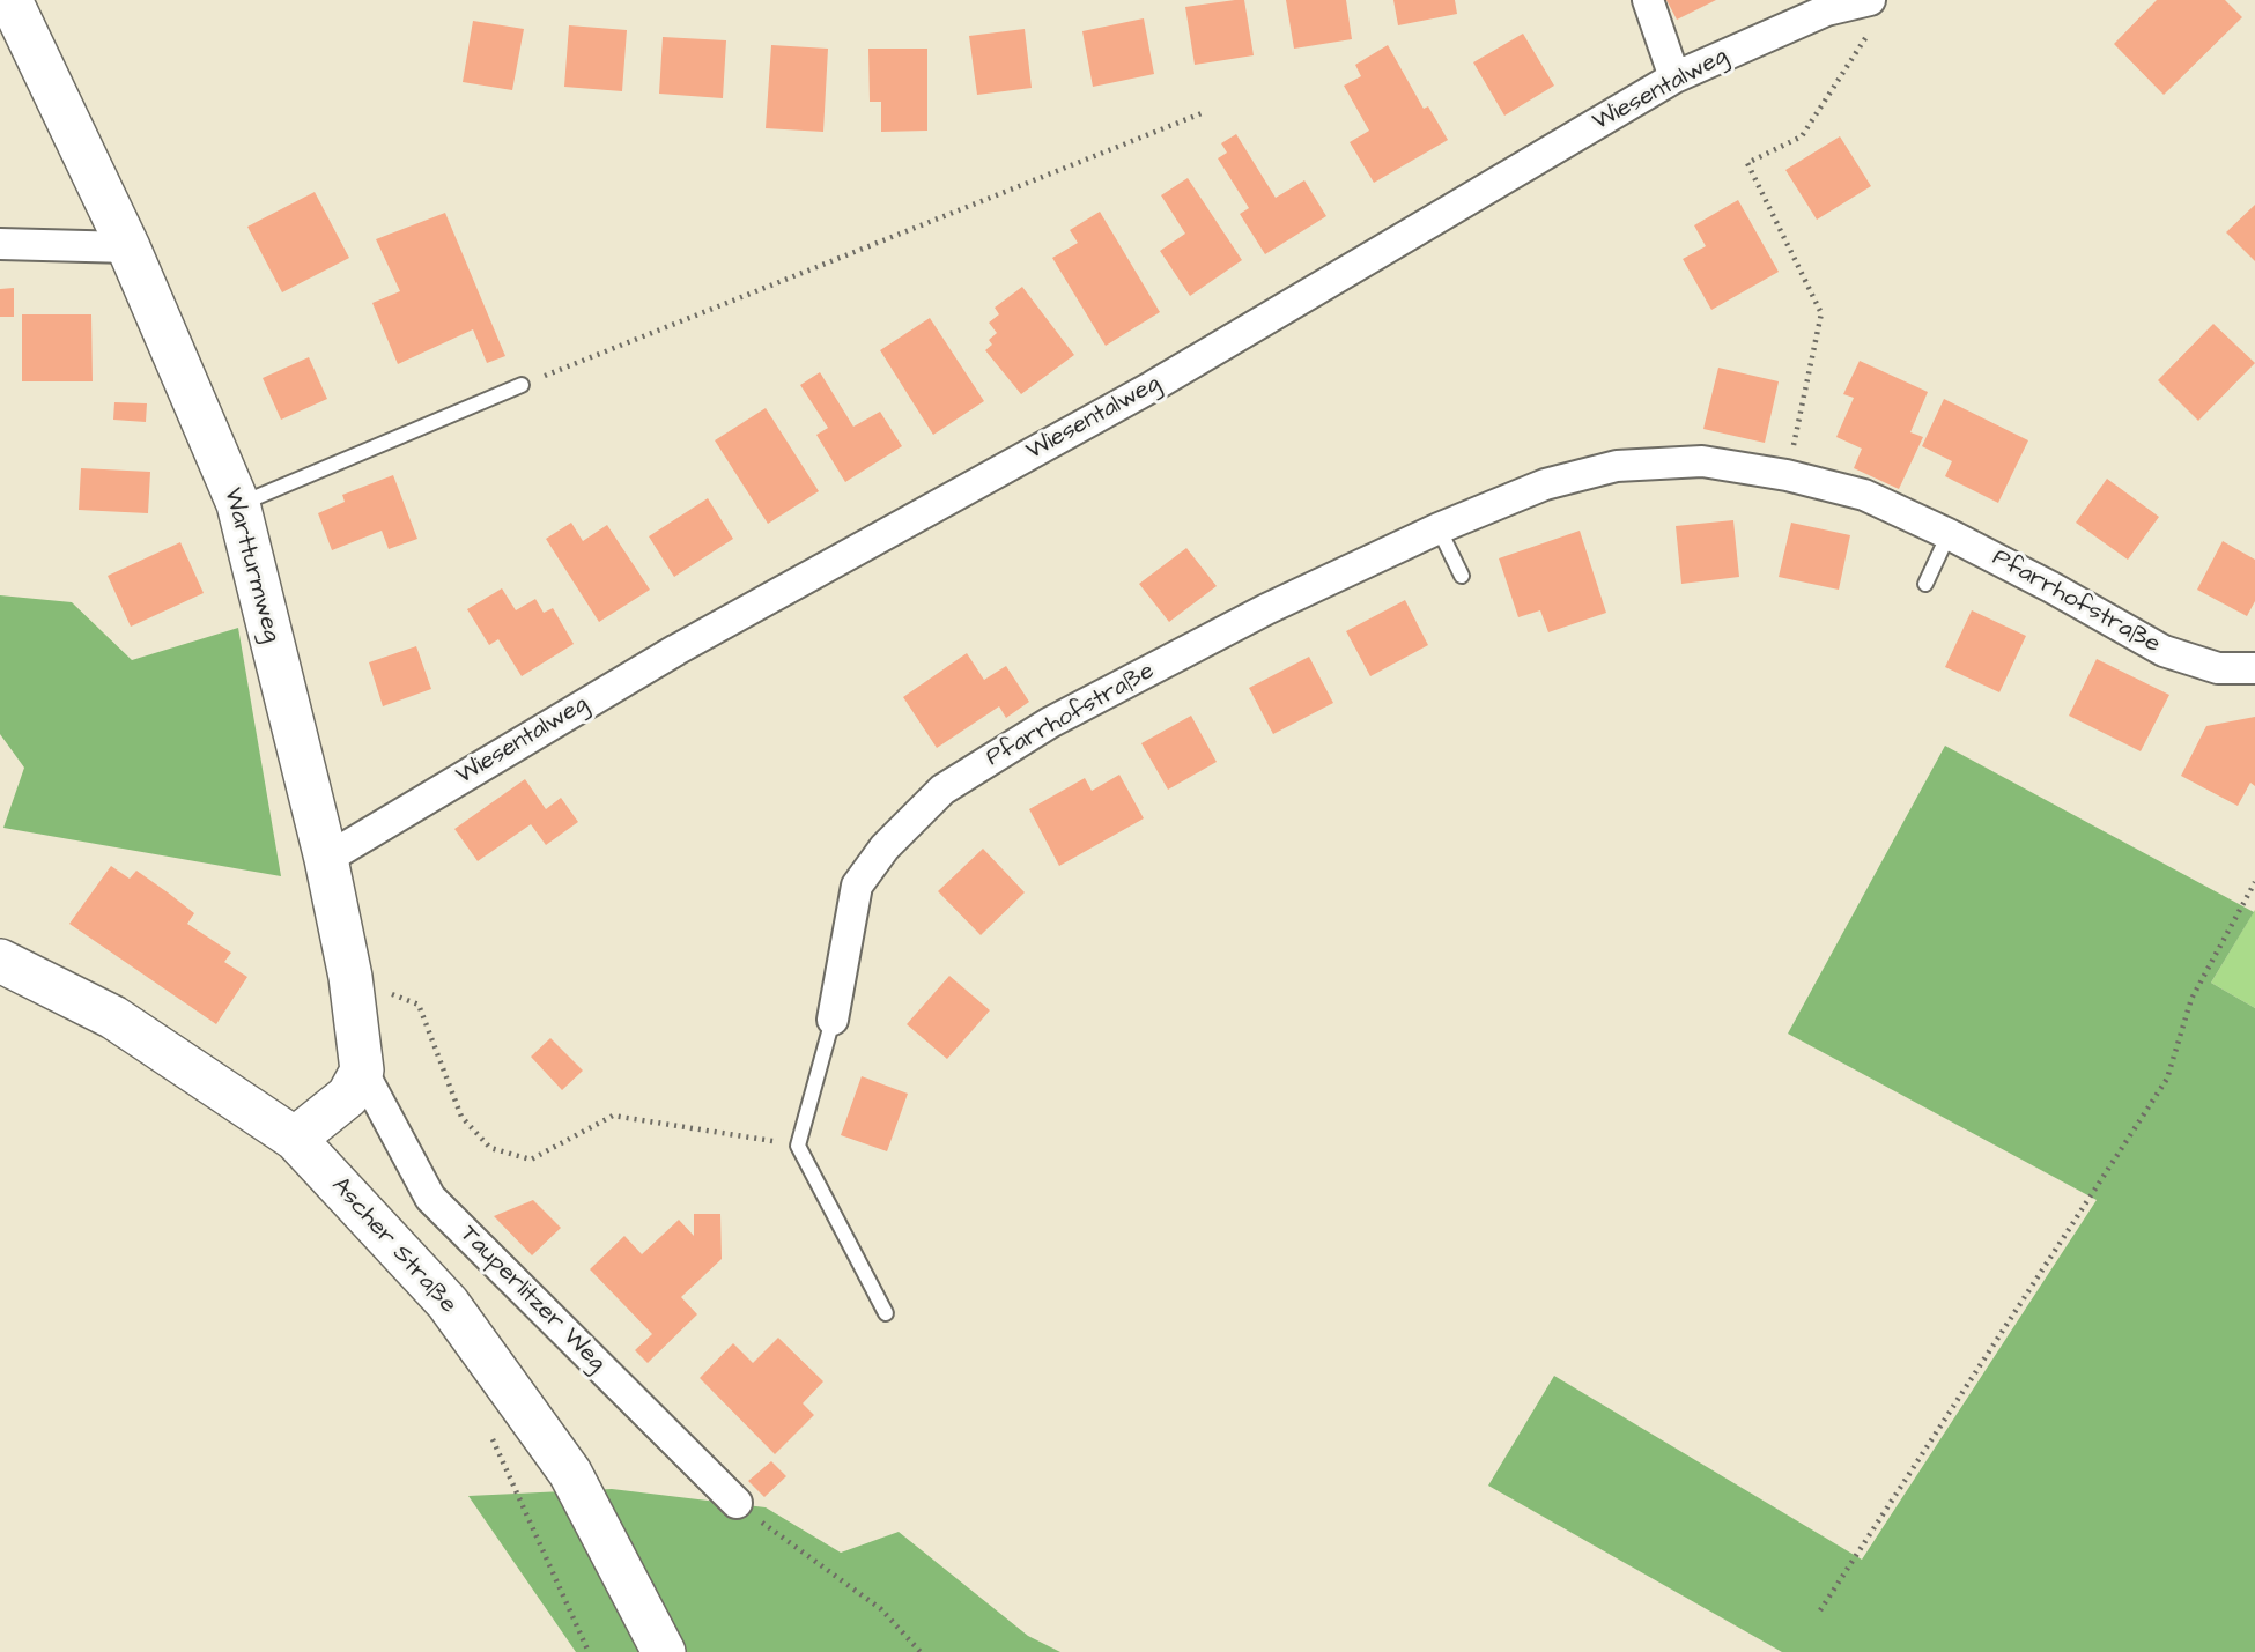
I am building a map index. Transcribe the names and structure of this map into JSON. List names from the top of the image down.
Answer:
{
  "streets": {
    "street": [
      "Wiesentalweg",
      "Wartturmweg",
      "Pfarrhofstraße",
      "Ascher Straße",
      "Tauperlitzer Weg"
    ]
  },
  "crossings": [
    ["Wiesentalweg", "Wartturmweg"],
    ["Wartturmweg", "Tauperlitzer Weg"]
  ]
}
